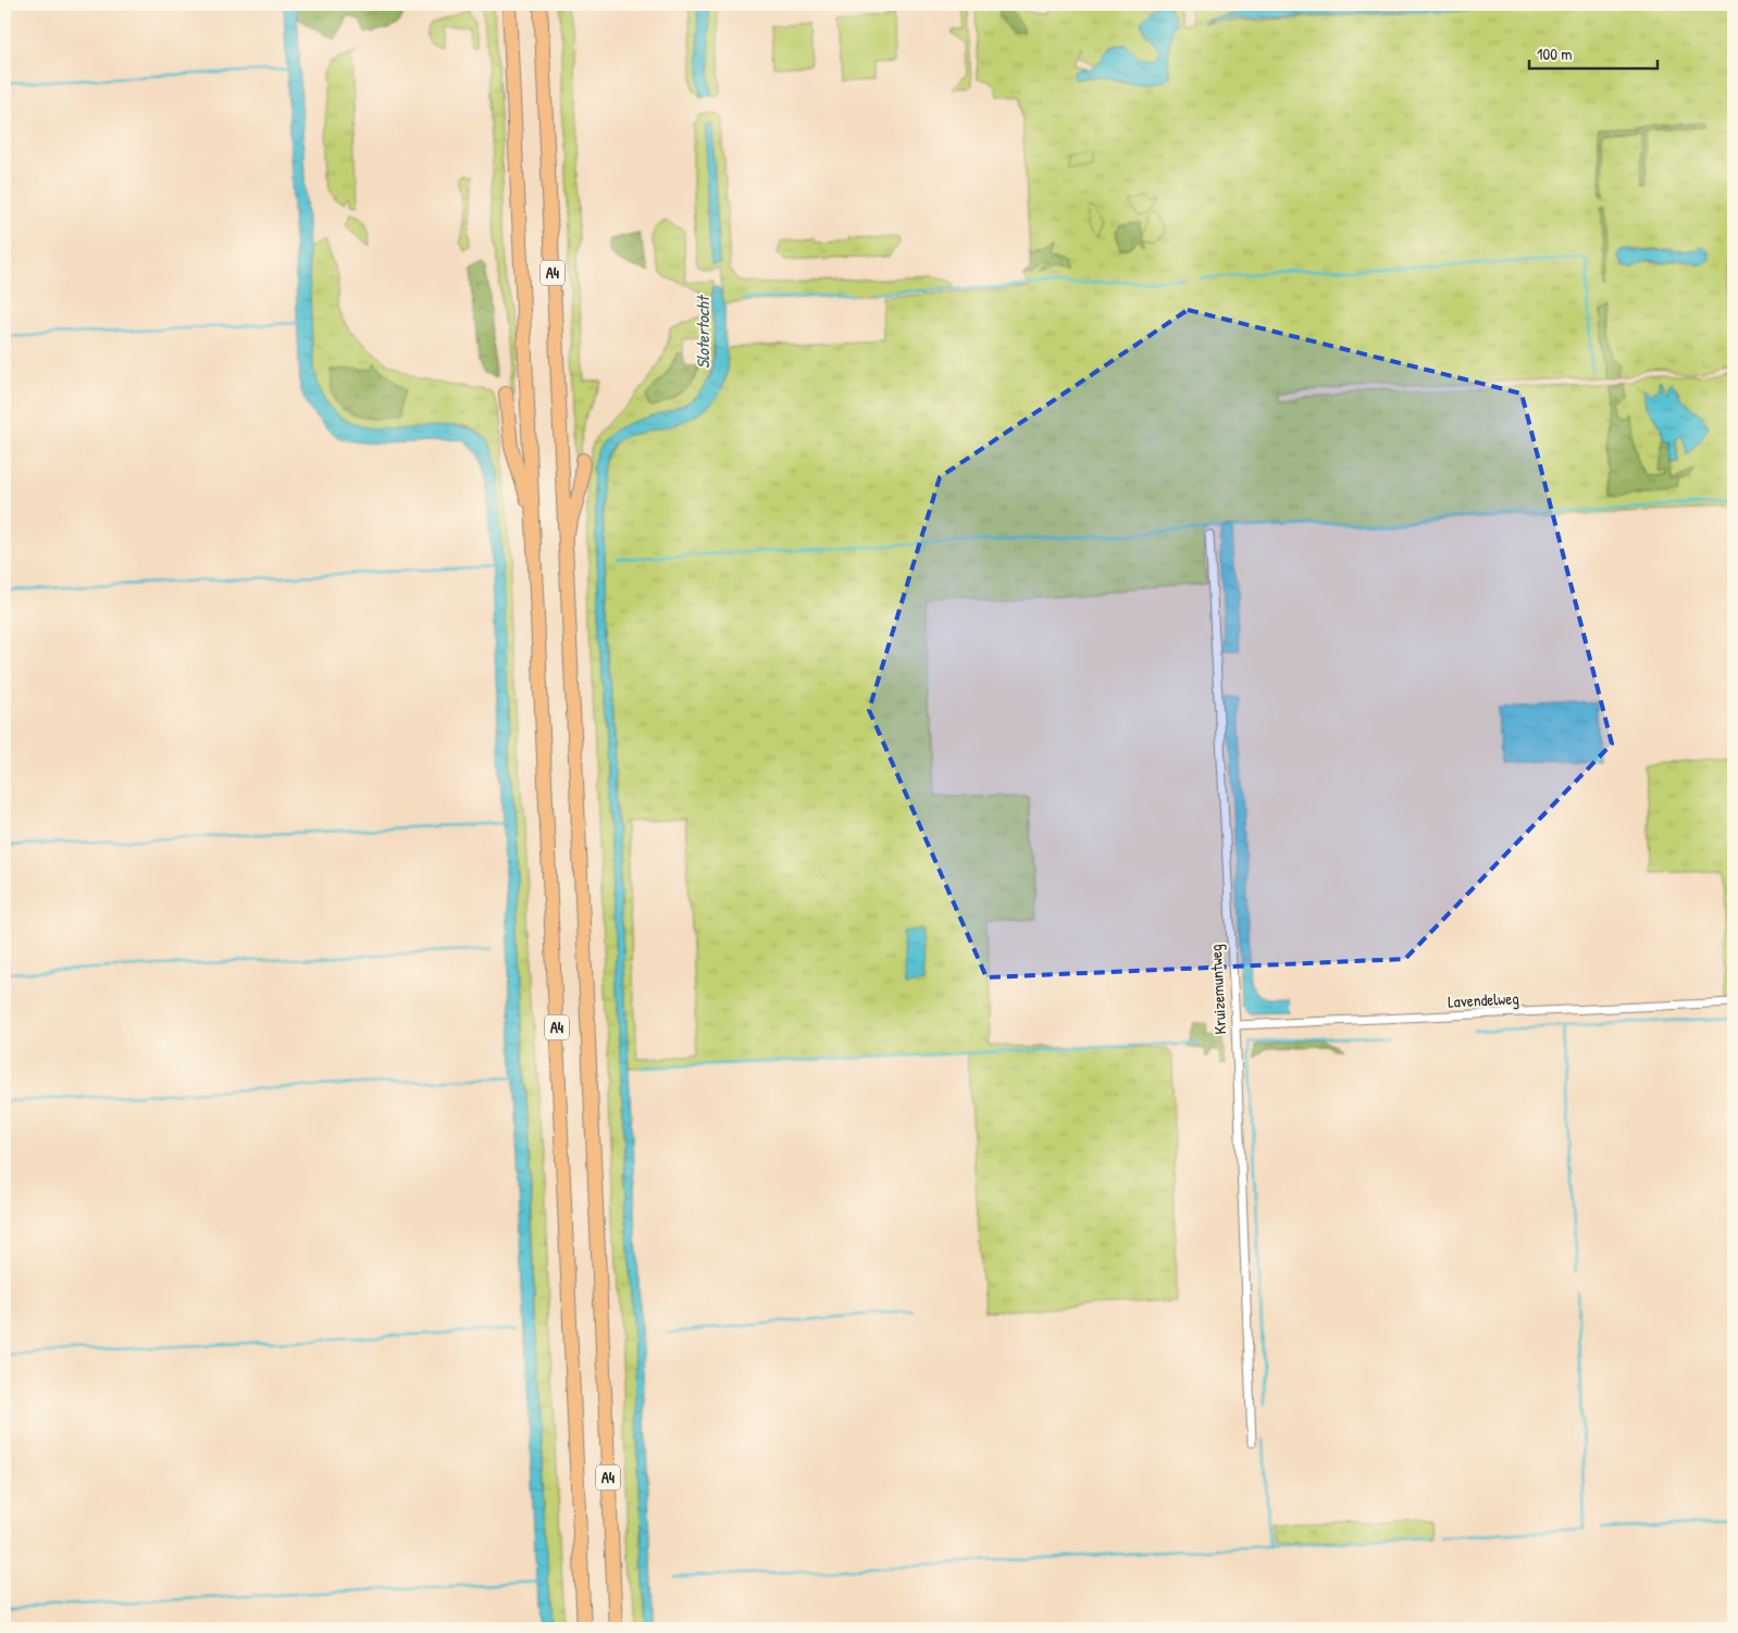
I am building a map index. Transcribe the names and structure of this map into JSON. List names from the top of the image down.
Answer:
{
  "streets": {
    "highway": ["A4"],
    "street": ["Kruizemuntweg", "Lavendelweg"]
  },
  "crossings": [
    ["Kruizemuntweg", "Lavendelweg"]
  ],
  "water": ["Slotertocht"],
  "scale_bar": "100 m"
}
